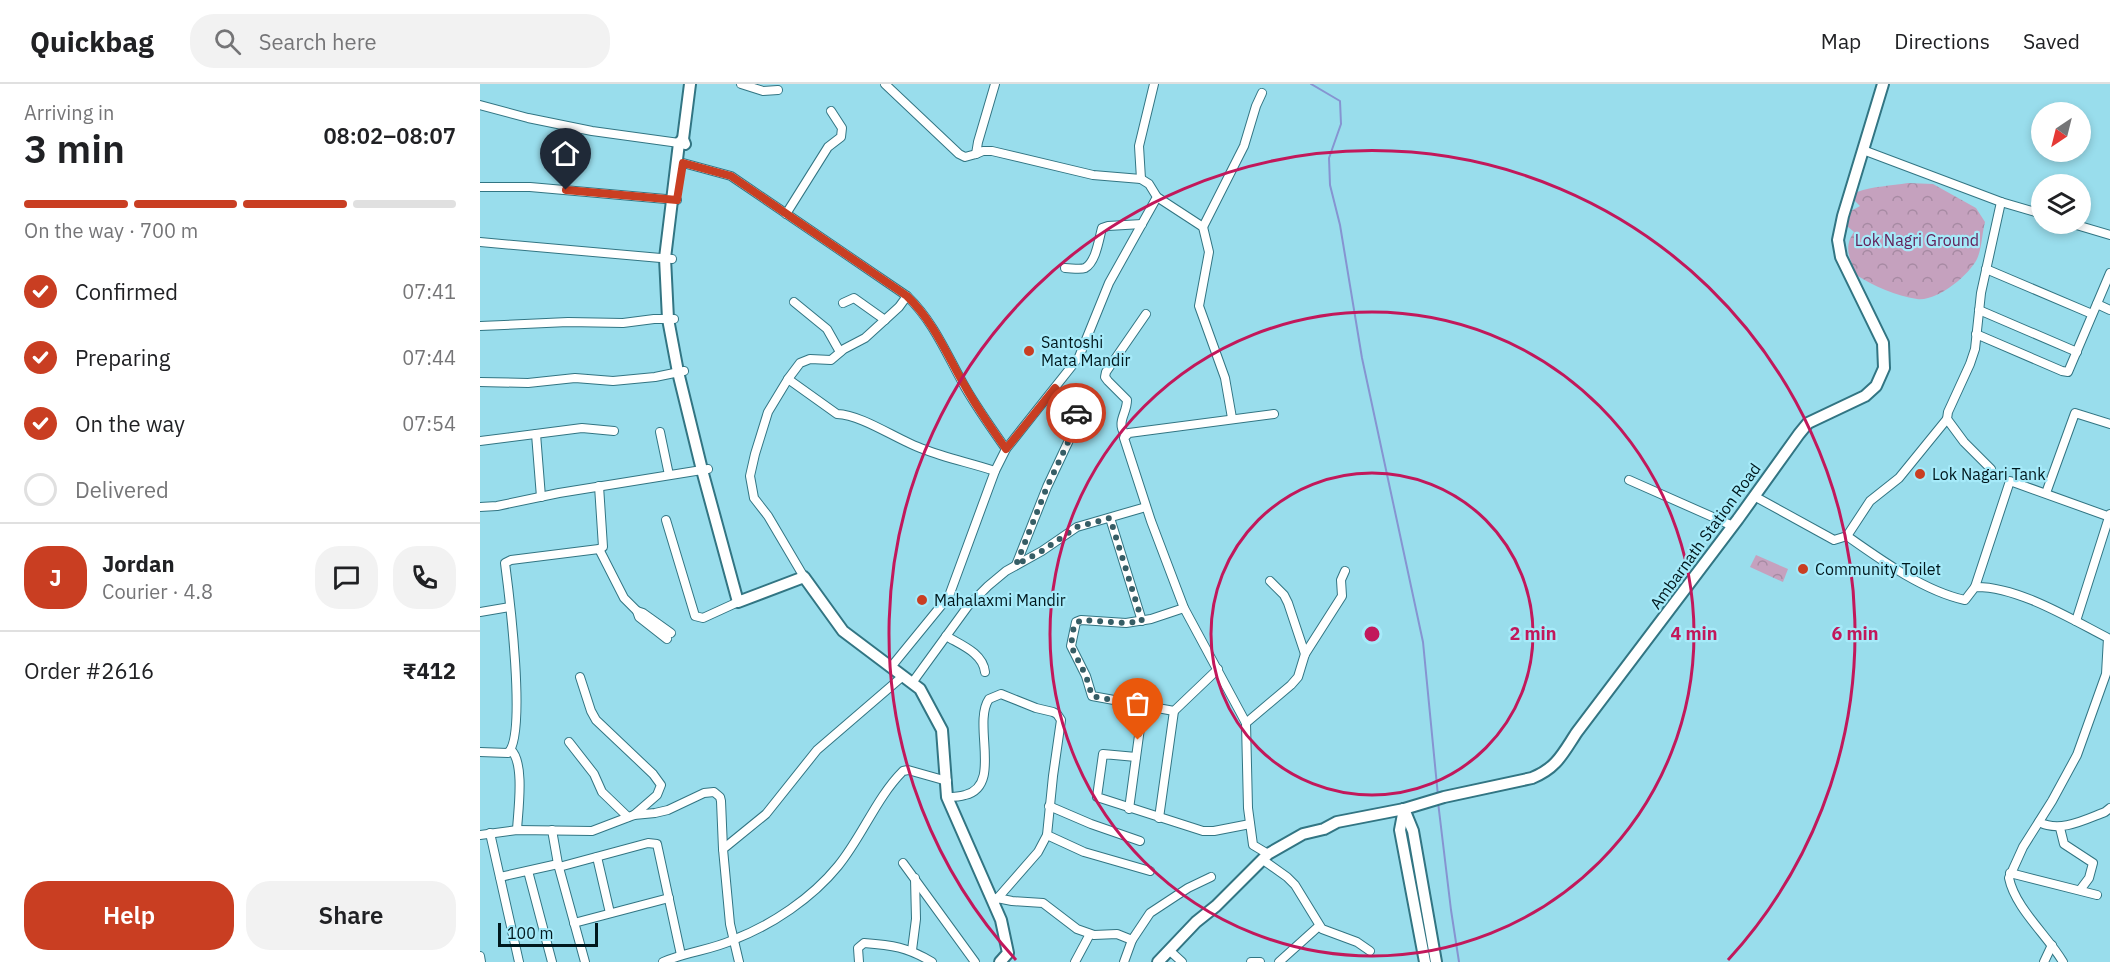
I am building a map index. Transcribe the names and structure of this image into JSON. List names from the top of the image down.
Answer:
{
  "streets": {
    "street": ["Ambarnath Station Road"]
  },
  "parks": ["Lok Nagri Ground"],
  "places": [
    "Santoshi Mata Mandir",
    "Lok Nagari Tank",
    "Community Toilet",
    "Mahalaxmi Mandir"
  ],
  "scale_bar": "100 m",
  "north": "bottom left",
  "page": {
    "header": "Quickbag",
    "search": "Search here",
    "nav": ["Map", "Directions", "Saved"],
    "heading": ["3 min", "Arriving in", "08:02–08:07"],
    "panel": [
      "Jordan",
      "Courier · 4.8",
      "Order #2616",
      "₹412"
    ],
    "bar": "On the way · 700 m",
    "list": [
      ["Confirmed", "07:41"],
      ["Preparing", "07:44"],
      ["On the way", "07:54"],
      "Delivered"
    ],
    "round": "J",
    "buttons": ["Help", "Share"],
    "scale": "100 m"
  },
  "rings": ["2 min", "4 min", "6 min"]
}
